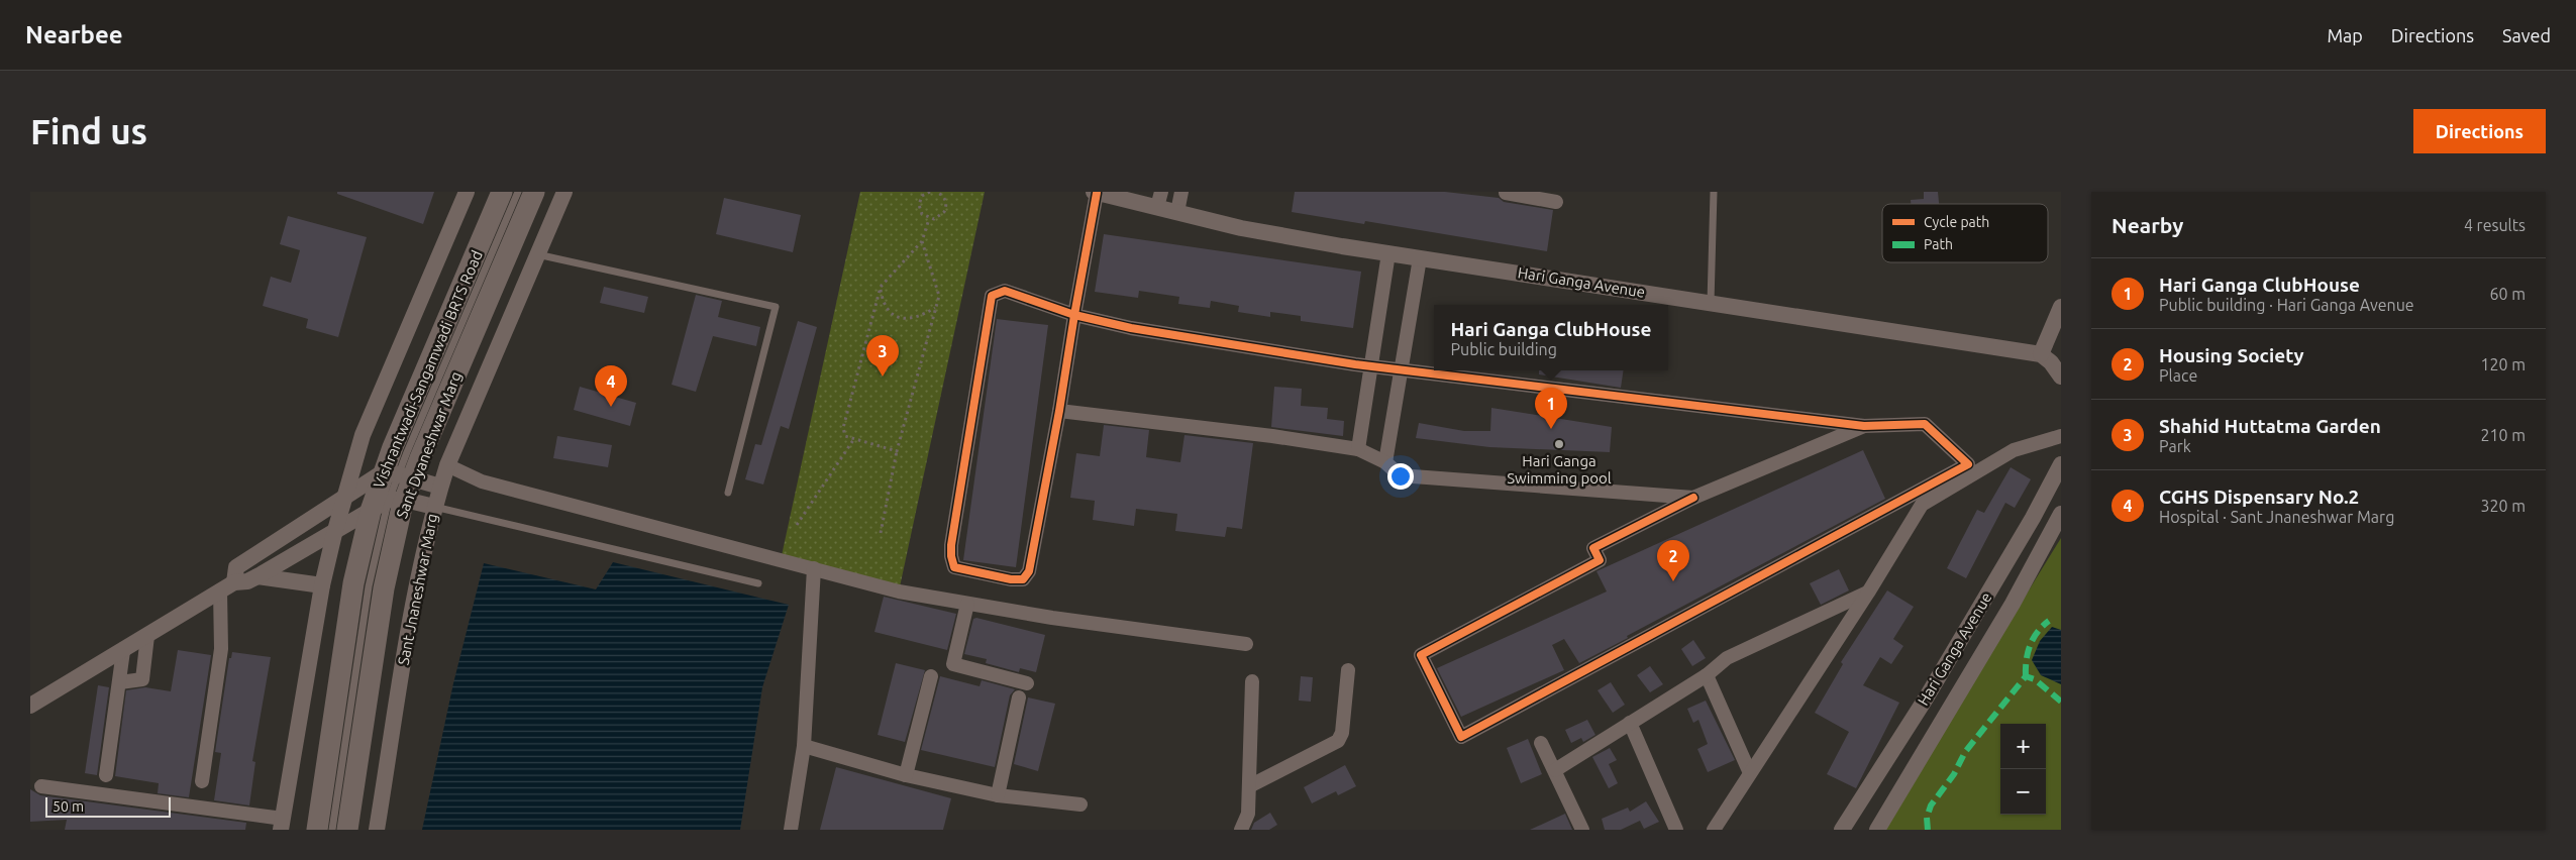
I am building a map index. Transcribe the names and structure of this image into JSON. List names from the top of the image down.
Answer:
{
  "streets": {
    "main road": ["Sant Dyaneshwar Marg"],
    "street": ["Hari Ganga Avenue", "Sant Jnaneshwar Marg"],
    "lane": ["Vishrantwadi-Sangamwadi BRTS Road"]
  },
  "crossings": [
    ["Vishrantwadi-Sangamwadi BRTS Road", "Sant Dyaneshwar Marg"]
  ],
  "places": ["Hari Ganga Swimming pool"],
  "legend": ["Cycle path", "Path"],
  "scale_bar": "50 m",
  "page": {
    "header": "Nearbee",
    "nav": ["Map", "Directions", "Saved"],
    "buttons": "Directions",
    "title": "Find us",
    "heading": ["Nearby", "4 results"],
    "list": [
      {
        "mark": "1",
        "name": "Hari Ganga ClubHouse",
        "note": "Public building · Hari Ganga Avenue",
        "value": "60 m"
      },
      {
        "mark": "2",
        "name": "Housing Society",
        "note": "Place",
        "value": "120 m"
      },
      {
        "mark": "3",
        "name": "Shahid Huttatma Garden",
        "note": "Park",
        "value": "210 m"
      },
      {
        "mark": "4",
        "name": "CGHS Dispensary No.2",
        "note": "Hospital · Sant Jnaneshwar Marg",
        "value": "320 m"
      }
    ],
    "popup": ["Hari Ganga ClubHouse", "Public building"],
    "pins": [
      "3",
      "4",
      "1",
      "2"
    ],
    "map_buttons": ["+", "−"],
    "scale": "50 m"
  }
}
